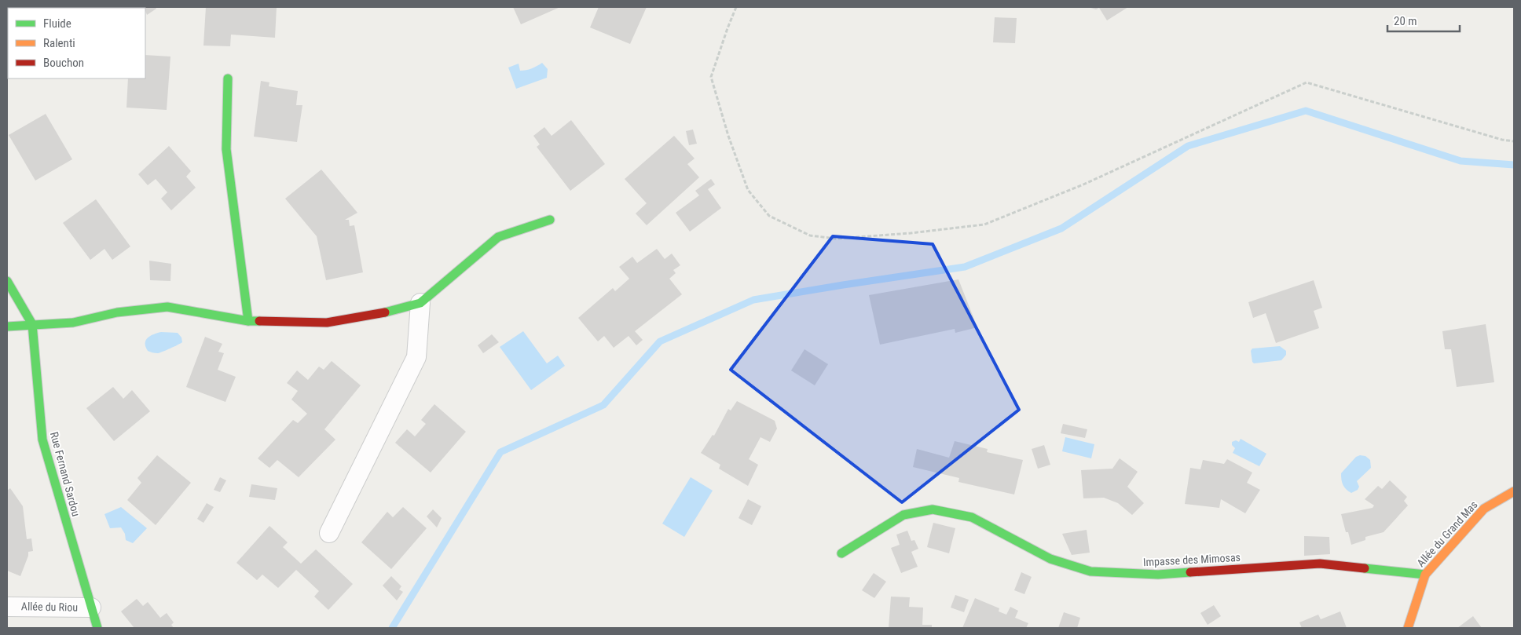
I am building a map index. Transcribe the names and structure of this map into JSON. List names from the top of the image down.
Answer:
{
  "streets": {
    "street": [
      "Rue Fernand Sardou",
      "Allée du Grand Mas",
      "Impasse des Mimosas",
      "Allée du Riou"
    ]
  },
  "crossings": [
    ["Rue Fernand Sardou", "Allée du Riou"],
    ["Allée du Grand Mas", "Impasse des Mimosas"]
  ],
  "legend": ["Fluide", "Ralenti", "Bouchon"],
  "scale_bar": "20 m"
}
